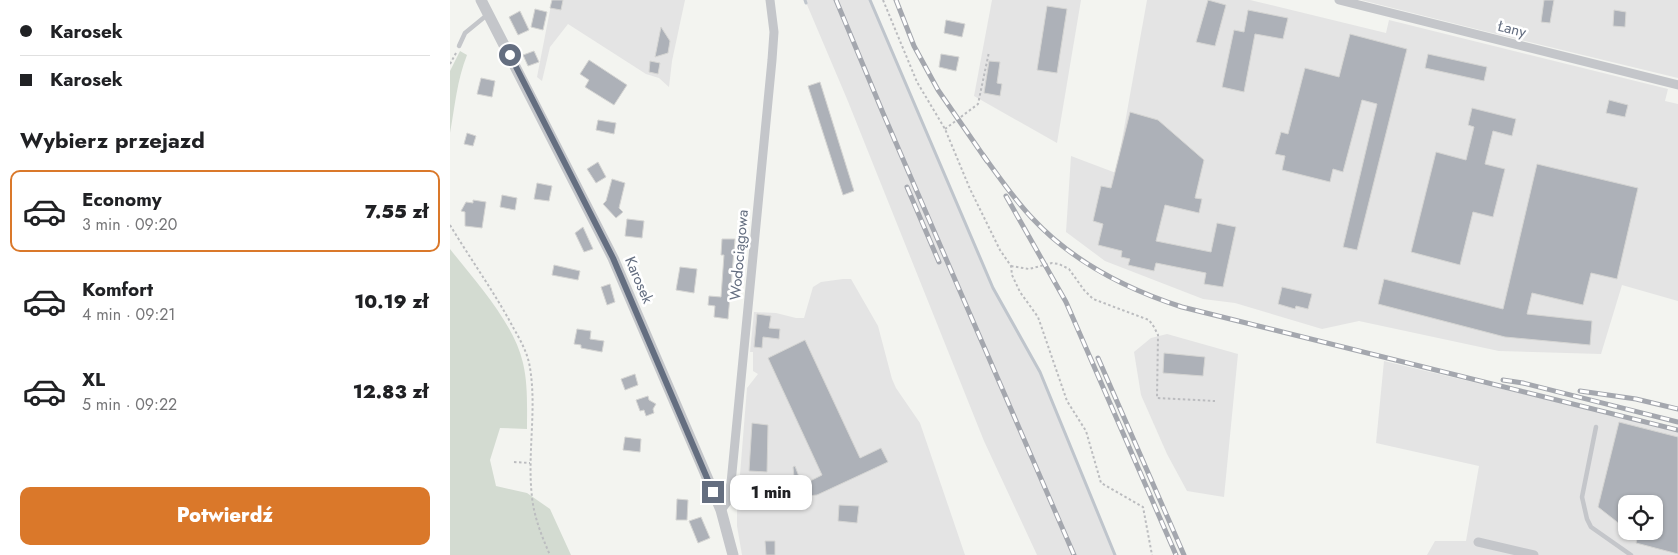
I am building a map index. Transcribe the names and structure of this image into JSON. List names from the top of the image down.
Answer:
{
  "streets": {
    "street": ["Łany", "Wodociągowa", "Karosek"]
  },
  "crossings": [
    ["Wodociągowa", "Karosek"]
  ],
  "page": {
    "banner": ["Karosek", "Karosek"],
    "heading": "Wybierz przejazd",
    "list": [
      {
        "name": "Economy",
        "note": "3 min · 09:20",
        "value": "7.55 zł"
      },
      {
        "name": "Komfort",
        "note": "4 min · 09:21",
        "value": "10.19 zł"
      },
      {
        "name": "XL",
        "note": "5 min · 09:22",
        "value": "12.83 zł"
      }
    ],
    "bubble": "1 min",
    "buttons": "Potwierdź"
  }
}
